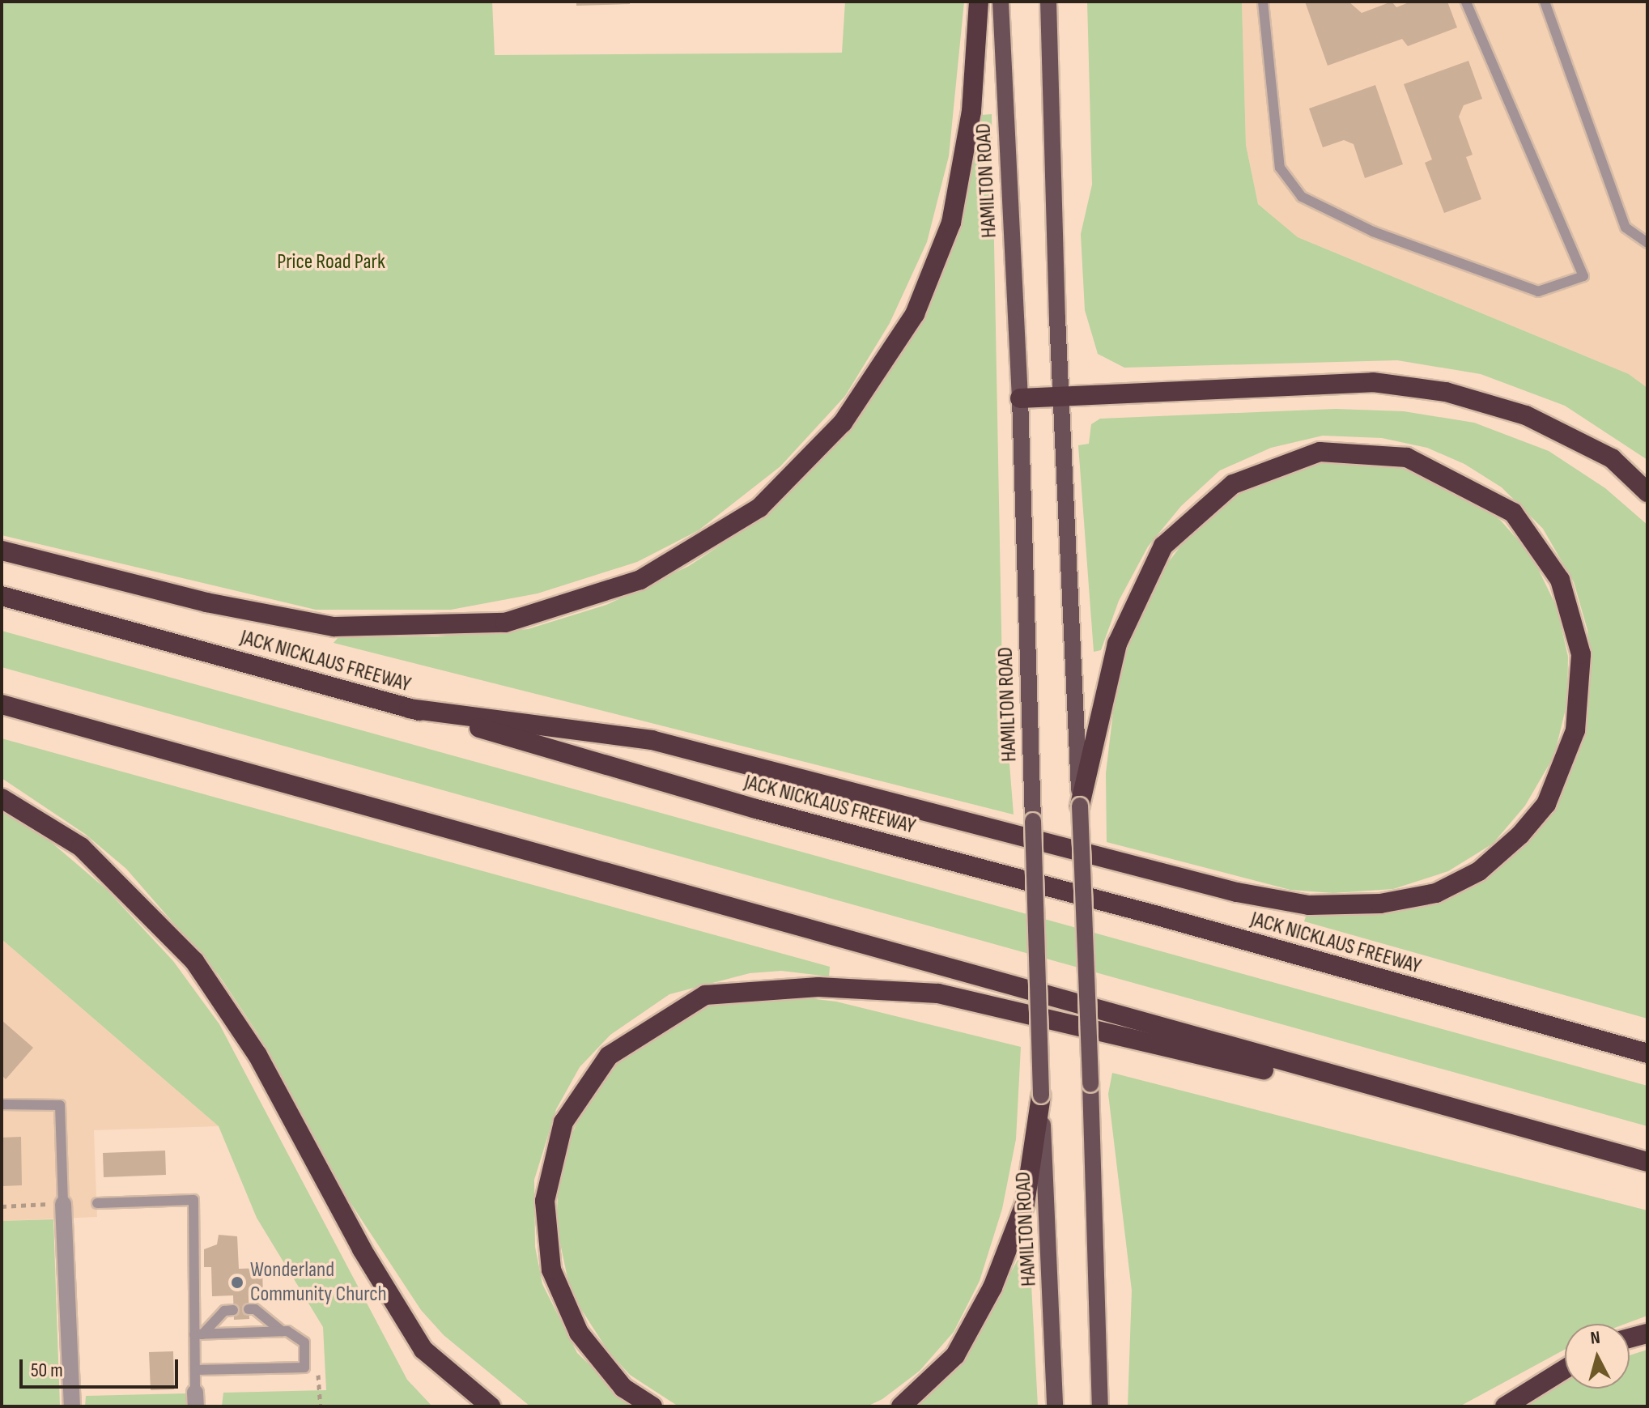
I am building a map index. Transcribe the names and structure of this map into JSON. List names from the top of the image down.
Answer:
{
  "streets": {
    "highway": ["JACK NICKLAUS FREEWAY"],
    "main road": ["HAMILTON ROAD"]
  },
  "parks": ["Price Road Park"],
  "places": ["Wonderland Community Church"],
  "scale_bar": "50 m",
  "north": "top"
}
